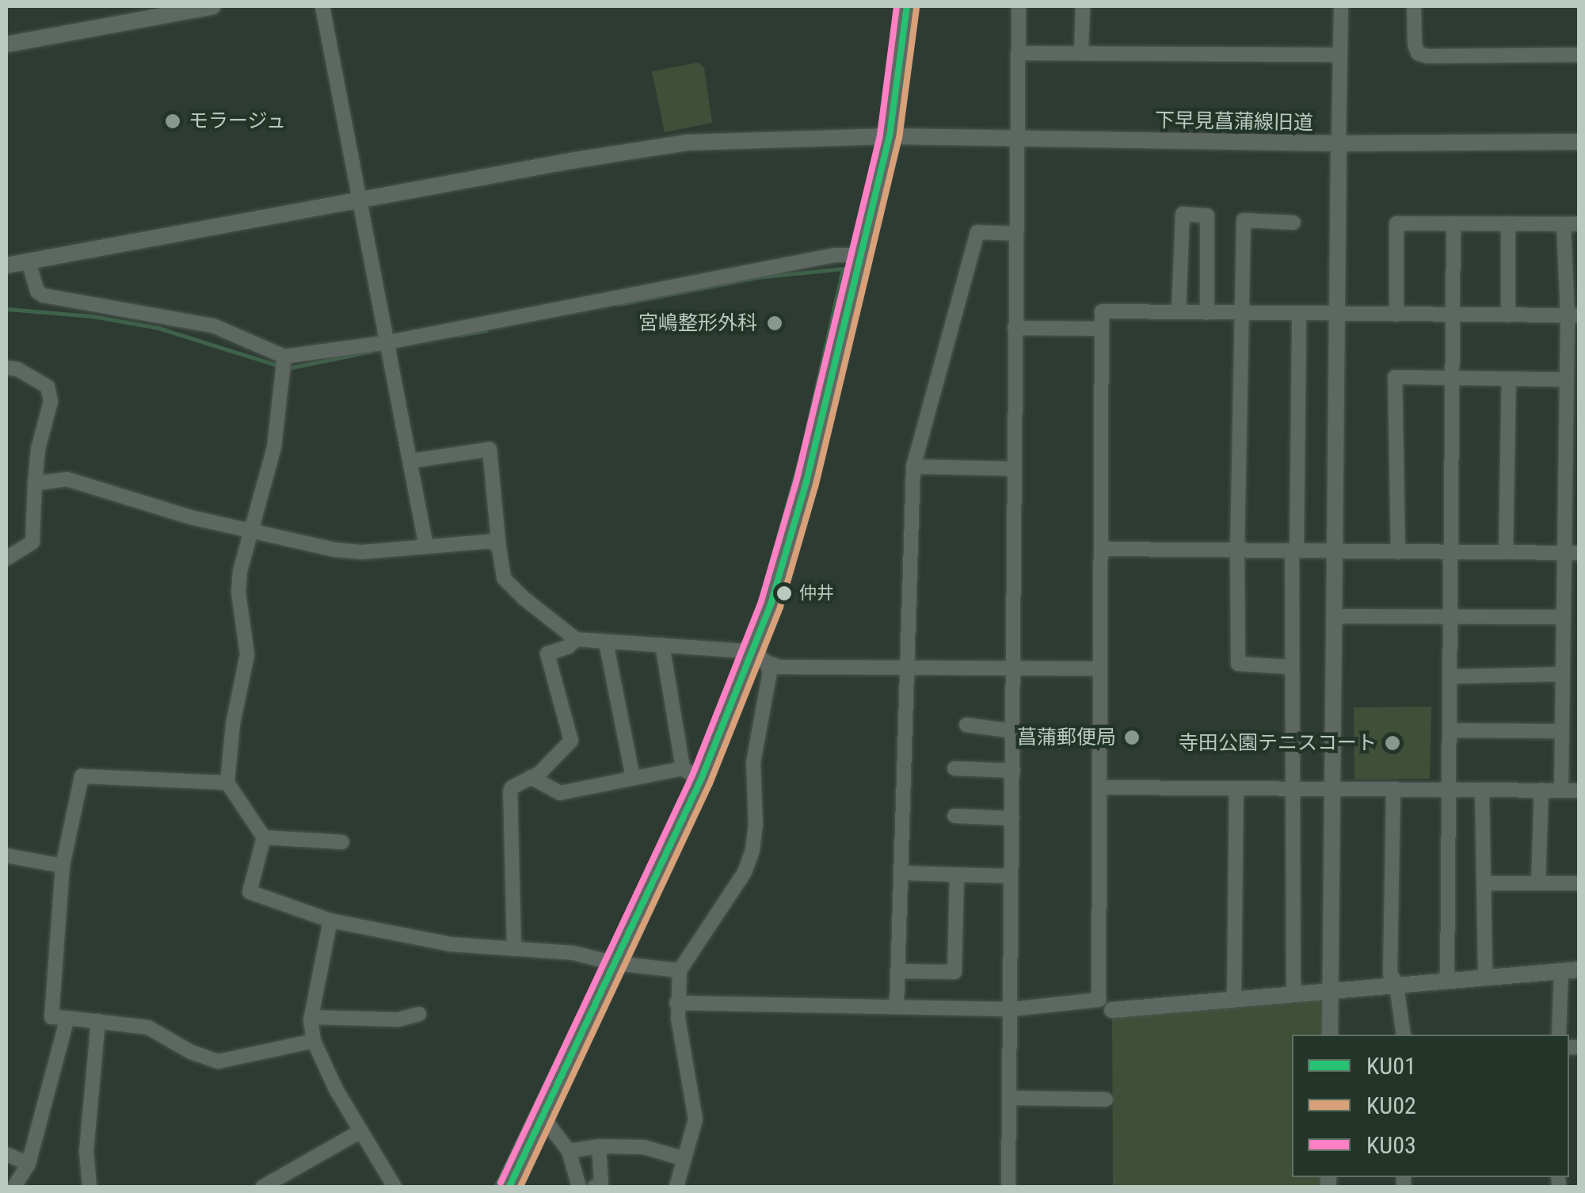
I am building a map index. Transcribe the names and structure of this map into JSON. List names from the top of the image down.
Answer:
{
  "streets": {
    "street": ["下早見菖蒲線旧道"]
  },
  "places": [
    "モラージュ",
    "宮嶋整形外科",
    "仲井",
    "菖蒲郵便局",
    "寺田公園テニスコート"
  ],
  "lines": ["transit line KU01", "transit line KU03", "transit line KU02"],
  "legend": ["KU01", "KU02", "KU03"]
}
